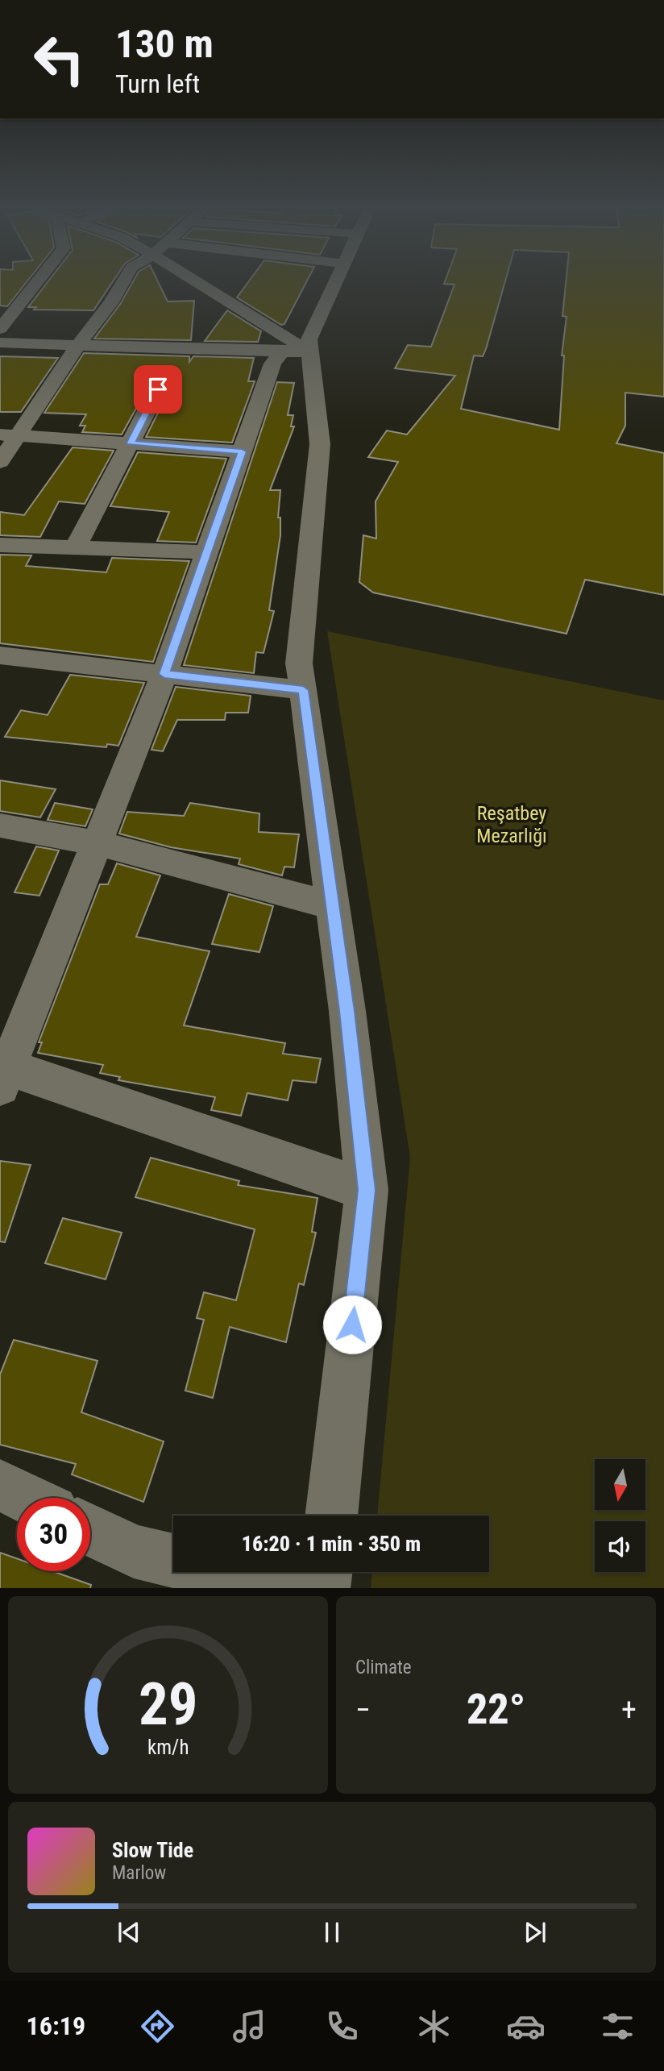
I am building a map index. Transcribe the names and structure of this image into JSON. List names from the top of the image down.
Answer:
{
  "parks": ["Reşatbey Mezarlığı"],
  "north": "bottom",
  "page": {
    "turn": ["130 m", "Turn left"],
    "limit": "30",
    "trip": "16:20 · 1 min · 350 m",
    "tile": "Climate",
    "heat": ["−", "22°", "+"],
    "song": ["Slow Tide", "Marlow"],
    "tabs": "16:19",
    "gauge": ["29", "km/h"]
  }
}
